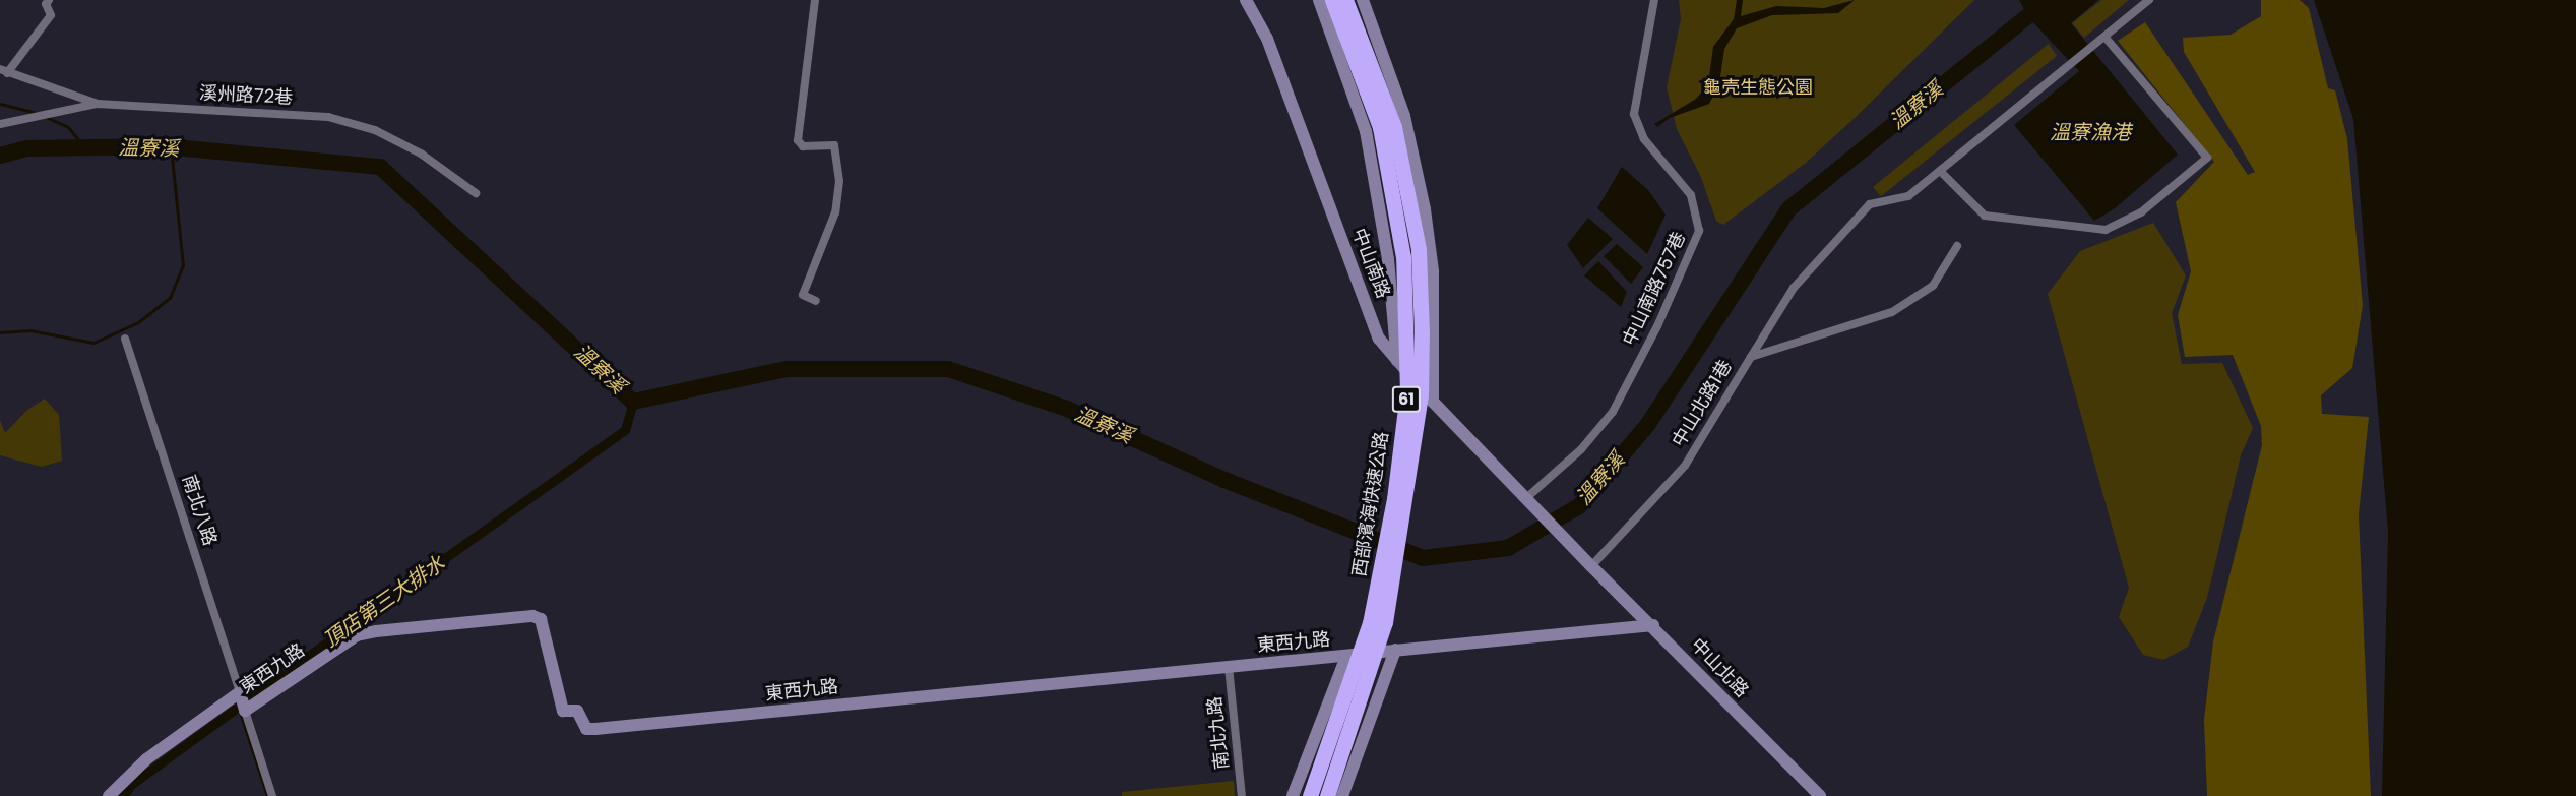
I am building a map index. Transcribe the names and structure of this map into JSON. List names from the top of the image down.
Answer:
{
  "streets": {
    "highway": ["61", "西部濱海快速公路"],
    "street": [
      "溪州路72巷",
      "中山南路",
      "中山南路757巷",
      "中山北路1巷",
      "南北八路",
      "東西九路",
      "中山北路",
      "南北九路"
    ]
  },
  "crossings": [
    ["中山南路", "中山南路757巷"],
    ["中山南路", "中山北路1巷"],
    ["中山南路", "中山北路"],
    ["中山北路1巷", "中山北路"],
    ["南北八路", "東西九路"],
    ["東西九路", "中山北路"],
    ["東西九路", "南北九路"]
  ],
  "water": ["溫寮溪", "溫寮漁港", "頂店第三大排水"],
  "parks": ["龜壳生態公園"]
}
